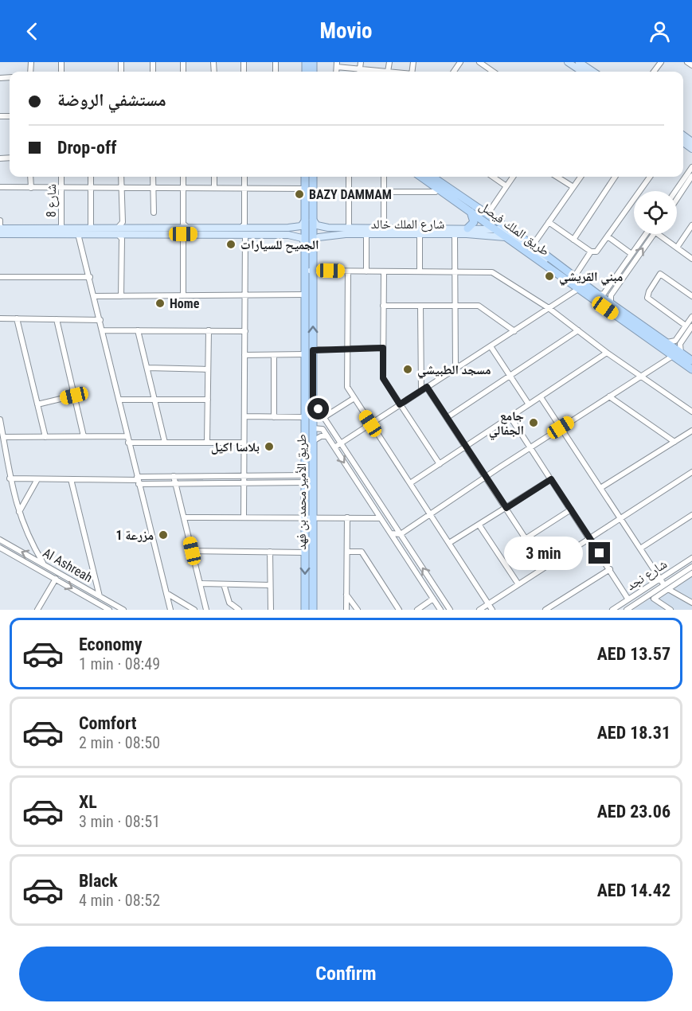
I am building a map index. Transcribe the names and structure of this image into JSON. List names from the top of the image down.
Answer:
{
  "streets": {
    "highway": ["طريق الملك فيصل", "طريق الأمير محمد بن فهد"],
    "main road": ["شارع الملك خالد"],
    "street": ["شارع 8", "Al Ashreah", "شارع نجد"]
  },
  "crossings": [
    ["شارع الملك خالد", "طريق الملك فيصل"],
    ["شارع الملك خالد", "طريق الأمير محمد بن فهد"]
  ],
  "places": [
    "BAZY DAMMAM",
    "الجميح للسيارات",
    "مبني القريشي",
    "Home",
    "مسجد الطبيشي",
    "جامع الجفالي",
    "بلاسا اكيل",
    "مزرعة 1"
  ],
  "page": {
    "header": "Movio",
    "banner": ["مستشفي الروضة", "Drop-off"],
    "bubble": "3 min",
    "list": [
      {
        "name": "Economy",
        "note": "1 min · 08:49",
        "value": "AED 13.57"
      },
      {
        "name": "Comfort",
        "note": "2 min · 08:50",
        "value": "AED 18.31"
      },
      {
        "name": "XL",
        "note": "3 min · 08:51",
        "value": "AED 23.06"
      },
      {
        "name": "Black",
        "note": "4 min · 08:52",
        "value": "AED 14.42"
      }
    ],
    "buttons": "Confirm"
  }
}
